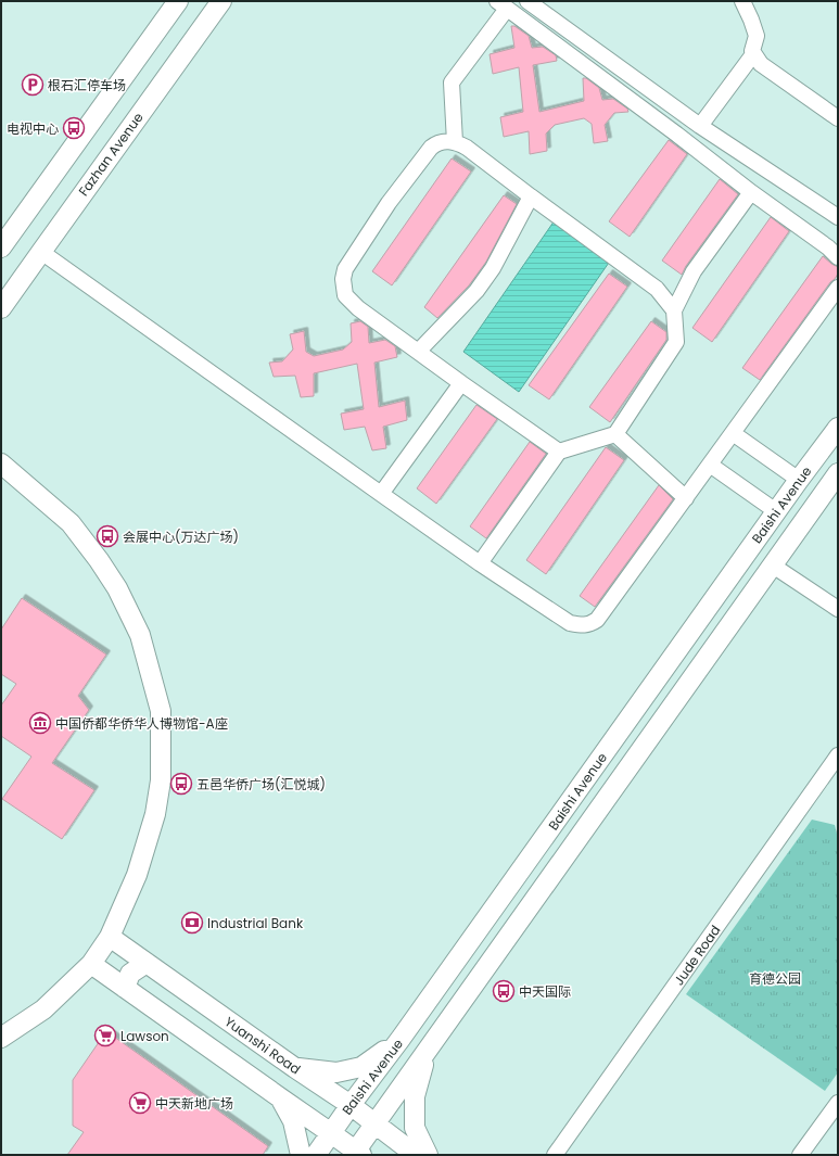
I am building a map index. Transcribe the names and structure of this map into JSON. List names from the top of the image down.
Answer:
{
  "streets": {
    "main road": ["Fazhan Avenue", "Baishi Avenue", "Yuanshi Road"],
    "street": ["Jude Road"]
  },
  "crossings": [
    ["Baishi Avenue", "Yuanshi Road"]
  ],
  "parks": ["育德公园"],
  "places": {
    "parking": ["根石汇停车场"],
    "bus stop": [
      "电视中心",
      "会展中心(万达广场)",
      "五邑华侨广场(汇悦城)",
      "中天国际"
    ],
    "museum": ["中国侨都华侨华人博物馆-A座"],
    "bank": ["Industrial Bank"],
    "supermarket": ["Lawson", "中天新地广场"]
  }
}
